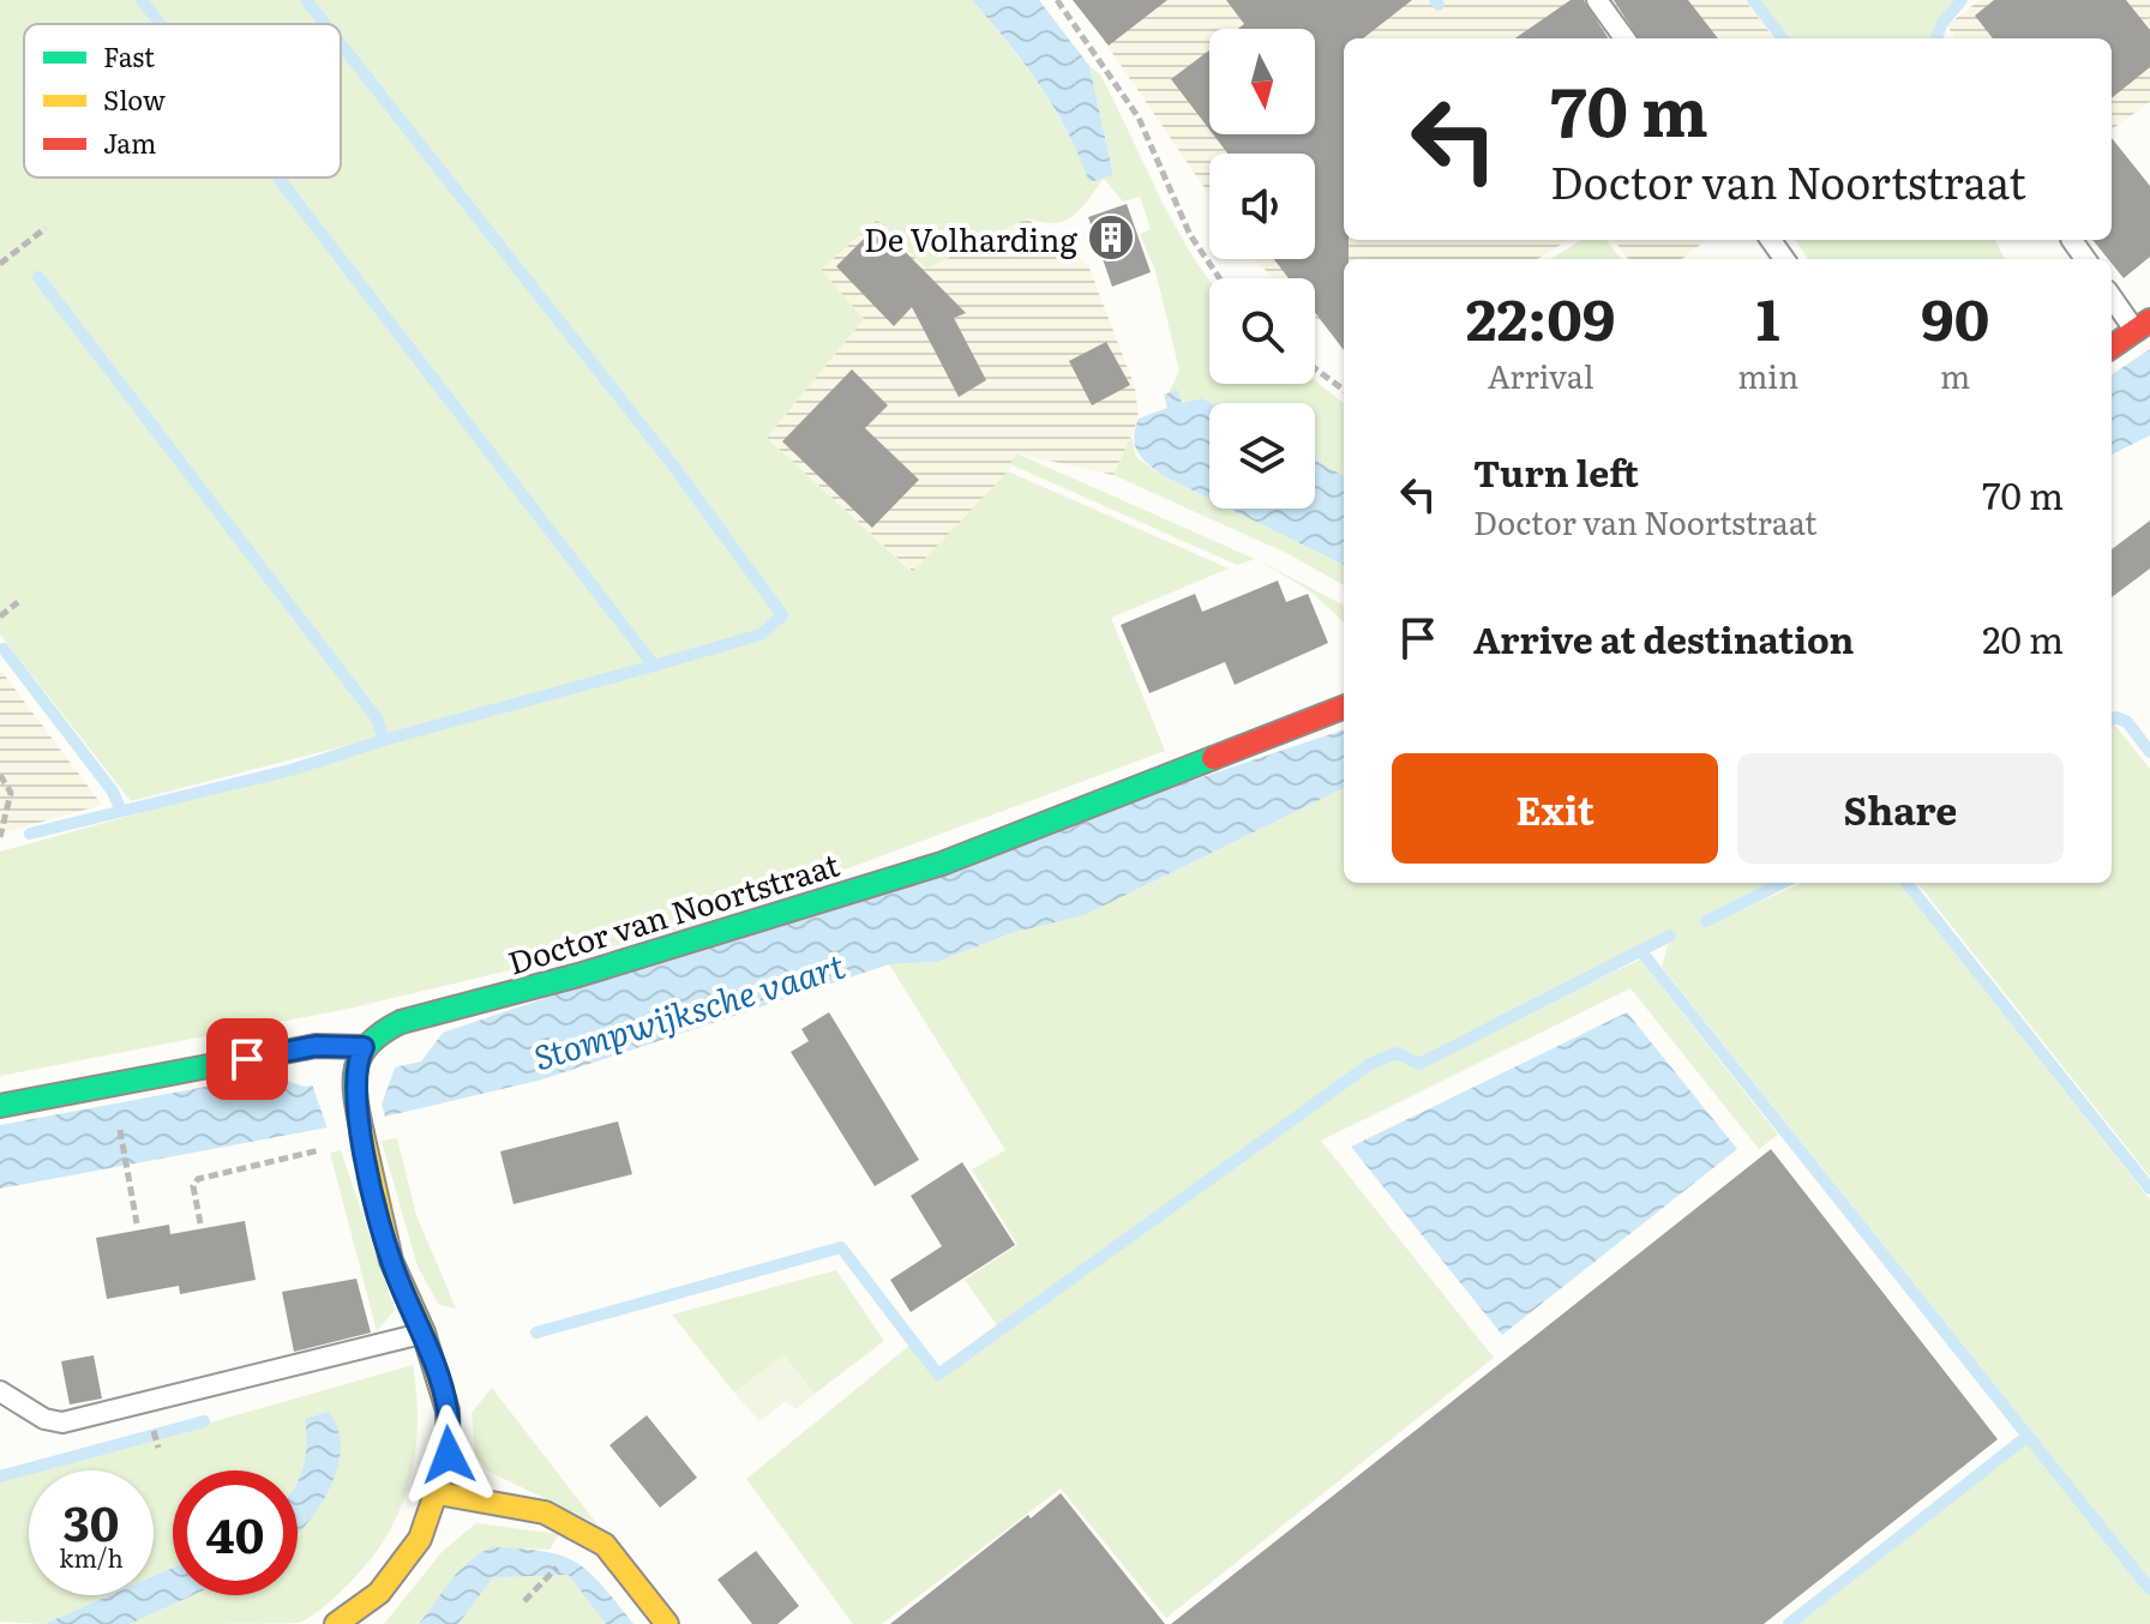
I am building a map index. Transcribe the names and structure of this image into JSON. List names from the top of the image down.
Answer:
{
  "streets": {
    "street": ["Doctor van Noortstraat"]
  },
  "water": ["Stompwijksche vaart"],
  "places": {
    "building": ["De Volharding"]
  },
  "legend": ["Fast", "Slow", "Jam"],
  "north": "bottom",
  "page": {
    "turn": ["70 m", "Doctor van Noortstraat"],
    "eta": [
      "22:09",
      "Arrival",
      "1",
      "min",
      "90",
      "m"
    ],
    "list": [
      {
        "name": "Turn left",
        "note": "Doctor van Noortstraat",
        "value": "70 m"
      },
      {
        "name": "Arrive at destination",
        "value": "20 m"
      }
    ],
    "buttons": ["Exit", "Share"],
    "speed": "30 km/h",
    "limit": "40"
  }
}
